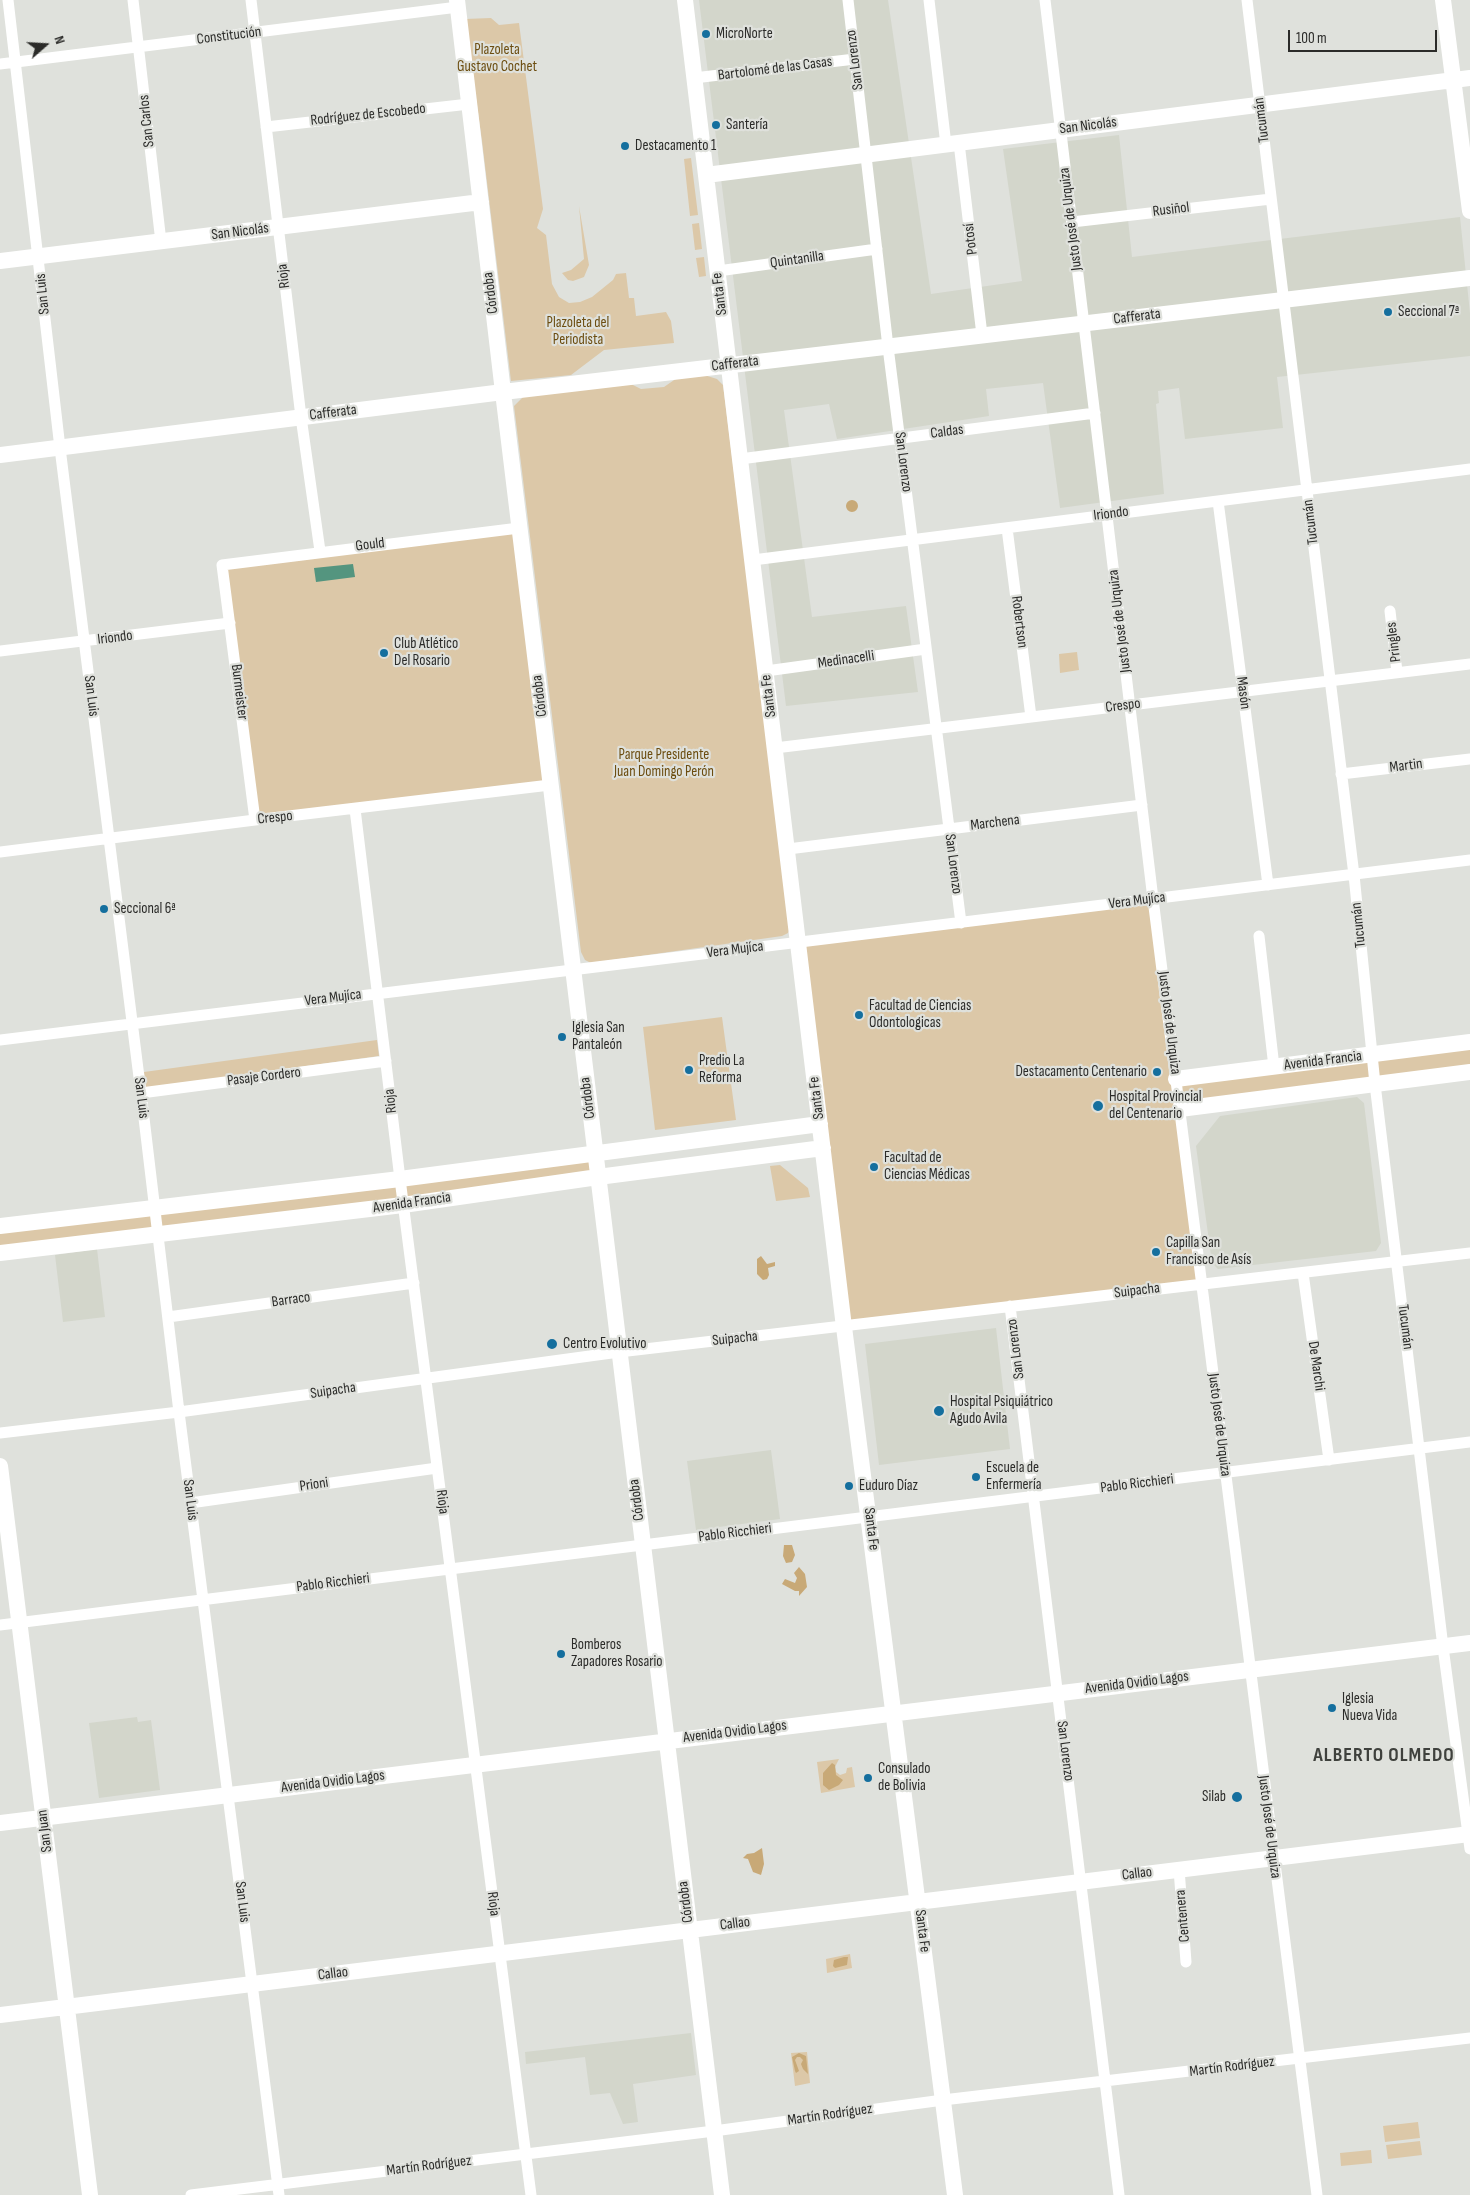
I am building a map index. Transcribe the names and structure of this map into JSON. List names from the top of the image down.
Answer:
{
  "streets": {
    "main road": [
      "San Nicolás",
      "Córdoba",
      "Santa Fe",
      "Cafferata",
      "Avenida Francia",
      "Avenida Ovidio Lagos",
      "San Juan",
      "Callao"
    ],
    "street": [
      "Constitución",
      "San Lorenzo",
      "Bartolomé de las Casas",
      "Rodríguez de Escobedo",
      "Tucumán",
      "San Carlos",
      "Rusiñol",
      "Justo José de Urquiza",
      "Potosí",
      "Quintanilla",
      "Rioja",
      "San Luis",
      "Caldas",
      "Iriondo",
      "Gould",
      "Robertson",
      "Pringles",
      "Medinacelli",
      "Burmeister",
      "Masón",
      "Crespo",
      "Martin",
      "Marchena",
      "Vera Mujíca",
      "Pasaje Cordero",
      "Suipacha",
      "Barraco",
      "De Marchi",
      "Pablo Ricchieri",
      "Prioni",
      "Centenera",
      "Martín Rodríguez"
    ]
  },
  "crossings": [
    ["Constitución", "San Carlos"],
    ["Constitución", "Rioja"],
    ["Constitución", "Córdoba"],
    ["Constitución", "San Luis"],
    ["San Lorenzo", "Bartolomé de las Casas"],
    ["San Lorenzo", "San Nicolás"],
    ["San Lorenzo", "Quintanilla"],
    ["San Lorenzo", "Cafferata"],
    ["San Lorenzo", "Caldas"],
    ["San Lorenzo", "Iriondo"],
    ["San Lorenzo", "Medinacelli"],
    ["San Lorenzo", "Crespo"],
    ["San Lorenzo", "Marchena"],
    ["San Lorenzo", "Vera Mujíca"],
    ["San Lorenzo", "Suipacha"],
    ["San Lorenzo", "Pablo Ricchieri"],
    ["San Lorenzo", "Avenida Ovidio Lagos"],
    ["San Lorenzo", "Callao"],
    ["San Lorenzo", "Martín Rodríguez"],
    ["Bartolomé de las Casas", "Santa Fe"],
    ["Rodríguez de Escobedo", "Rioja"],
    ["Rodríguez de Escobedo", "Córdoba"],
    ["Tucumán", "San Nicolás"],
    ["Tucumán", "Rusiñol"],
    ["Tucumán", "Cafferata"],
    ["Tucumán", "Iriondo"],
    ["Tucumán", "Crespo"],
    ["Tucumán", "Martin"],
    ["Tucumán", "Vera Mujíca"],
    ["Tucumán", "Avenida Francia"],
    ["Tucumán", "Suipacha"],
    ["Tucumán", "Pablo Ricchieri"],
    ["Tucumán", "Avenida Ovidio Lagos"],
    ["Tucumán", "Callao"],
    ["San Carlos", "San Nicolás"],
    ["San Nicolás", "Justo José de Urquiza"],
    ["San Nicolás", "Potosí"],
    ["San Nicolás", "Rioja"],
    ["San Nicolás", "Córdoba"],
    ["San Nicolás", "San Luis"],
    ["San Nicolás", "Santa Fe"],
    ["Rusiñol", "Justo José de Urquiza"],
    ["Justo José de Urquiza", "Cafferata"],
    ["Justo José de Urquiza", "Caldas"],
    ["Justo José de Urquiza", "Iriondo"],
    ["Justo José de Urquiza", "Crespo"],
    ["Justo José de Urquiza", "Marchena"],
    ["Justo José de Urquiza", "Vera Mujíca"],
    ["Justo José de Urquiza", "Avenida Francia"],
    ["Justo José de Urquiza", "Suipacha"],
    ["Justo José de Urquiza", "Pablo Ricchieri"],
    ["Justo José de Urquiza", "Avenida Ovidio Lagos"],
    ["Justo José de Urquiza", "Callao"],
    ["Justo José de Urquiza", "Martín Rodríguez"],
    ["Potosí", "Cafferata"],
    ["Quintanilla", "Santa Fe"],
    ["Rioja", "Cafferata"],
    ["Rioja", "Gould"],
    ["Rioja", "Crespo"],
    ["Rioja", "Vera Mujíca"],
    ["Rioja", "Avenida Francia"],
    ["Rioja", "Pasaje Cordero"],
    ["Rioja", "Suipacha"],
    ["Rioja", "Barraco"],
    ["Rioja", "Pablo Ricchieri"],
    ["Rioja", "Prioni"],
    ["Rioja", "Avenida Ovidio Lagos"],
    ["Rioja", "Callao"],
    ["Rioja", "Martín Rodríguez"],
    ["Córdoba", "Cafferata"],
    ["Córdoba", "Gould"],
    ["Córdoba", "Crespo"],
    ["Córdoba", "Vera Mujíca"],
    ["Córdoba", "Avenida Francia"],
    ["Córdoba", "Suipacha"],
    ["Córdoba", "Pablo Ricchieri"],
    ["Córdoba", "Avenida Ovidio Lagos"],
    ["Córdoba", "Callao"],
    ["Córdoba", "Martín Rodríguez"],
    ["San Luis", "Cafferata"],
    ["San Luis", "Iriondo"],
    ["San Luis", "Crespo"],
    ["San Luis", "Vera Mujíca"],
    ["San Luis", "Avenida Francia"],
    ["San Luis", "Pasaje Cordero"],
    ["San Luis", "Suipacha"],
    ["San Luis", "Barraco"],
    ["San Luis", "Pablo Ricchieri"],
    ["San Luis", "Prioni"],
    ["San Luis", "Avenida Ovidio Lagos"],
    ["San Luis", "Callao"],
    ["San Luis", "Martín Rodríguez"],
    ["Santa Fe", "Cafferata"],
    ["Santa Fe", "Caldas"],
    ["Santa Fe", "Iriondo"],
    ["Santa Fe", "Medinacelli"],
    ["Santa Fe", "Crespo"],
    ["Santa Fe", "Marchena"],
    ["Santa Fe", "Vera Mujíca"],
    ["Santa Fe", "Avenida Francia"],
    ["Santa Fe", "Suipacha"],
    ["Santa Fe", "Pablo Ricchieri"],
    ["Santa Fe", "Avenida Ovidio Lagos"],
    ["Santa Fe", "Callao"],
    ["Santa Fe", "Martín Rodríguez"],
    ["Iriondo", "Robertson"],
    ["Iriondo", "Burmeister"],
    ["Iriondo", "Masón"],
    ["Gould", "Burmeister"],
    ["Robertson", "Crespo"],
    ["Pringles", "Crespo"],
    ["Burmeister", "Crespo"],
    ["Masón", "Crespo"],
    ["Masón", "Vera Mujíca"],
    ["Suipacha", "De Marchi"],
    ["De Marchi", "Pablo Ricchieri"],
    ["Pablo Ricchieri", "San Juan"],
    ["Avenida Ovidio Lagos", "San Juan"],
    ["San Juan", "Callao"],
    ["Callao", "Centenera"]
  ],
  "districts": ["ALBERTO OLMEDO"],
  "parks": ["Plazoleta Gustavo Cochet", "Plazoleta del Periodista", "Parque Presidente Juan Domingo Perón"],
  "places": [
    "MicroNorte",
    "Santería",
    "Destacamento 1",
    "Seccional 7ª",
    "Club Atlético Del Rosario",
    "Seccional 6ª",
    "Facultad de Ciencias Odontologicas",
    "Iglesia San Pantaleón",
    "Predio La Reforma",
    "Destacamento Centenario",
    "Hospital Provincial del Centenario",
    "Facultad de Ciencias Médicas",
    "Capilla San Francisco de Asís",
    "Centro Evolutivo",
    "Hospital Psiquiátrico Agudo Avila",
    "Escuela de Enfermería",
    "Euduro Díaz",
    "Bomberos Zapadores Rosario",
    "Iglesia Nueva Vida",
    "Consulado de Bolivia",
    "Silab"
  ],
  "scale_bar": "100 m",
  "north": "right"
}
